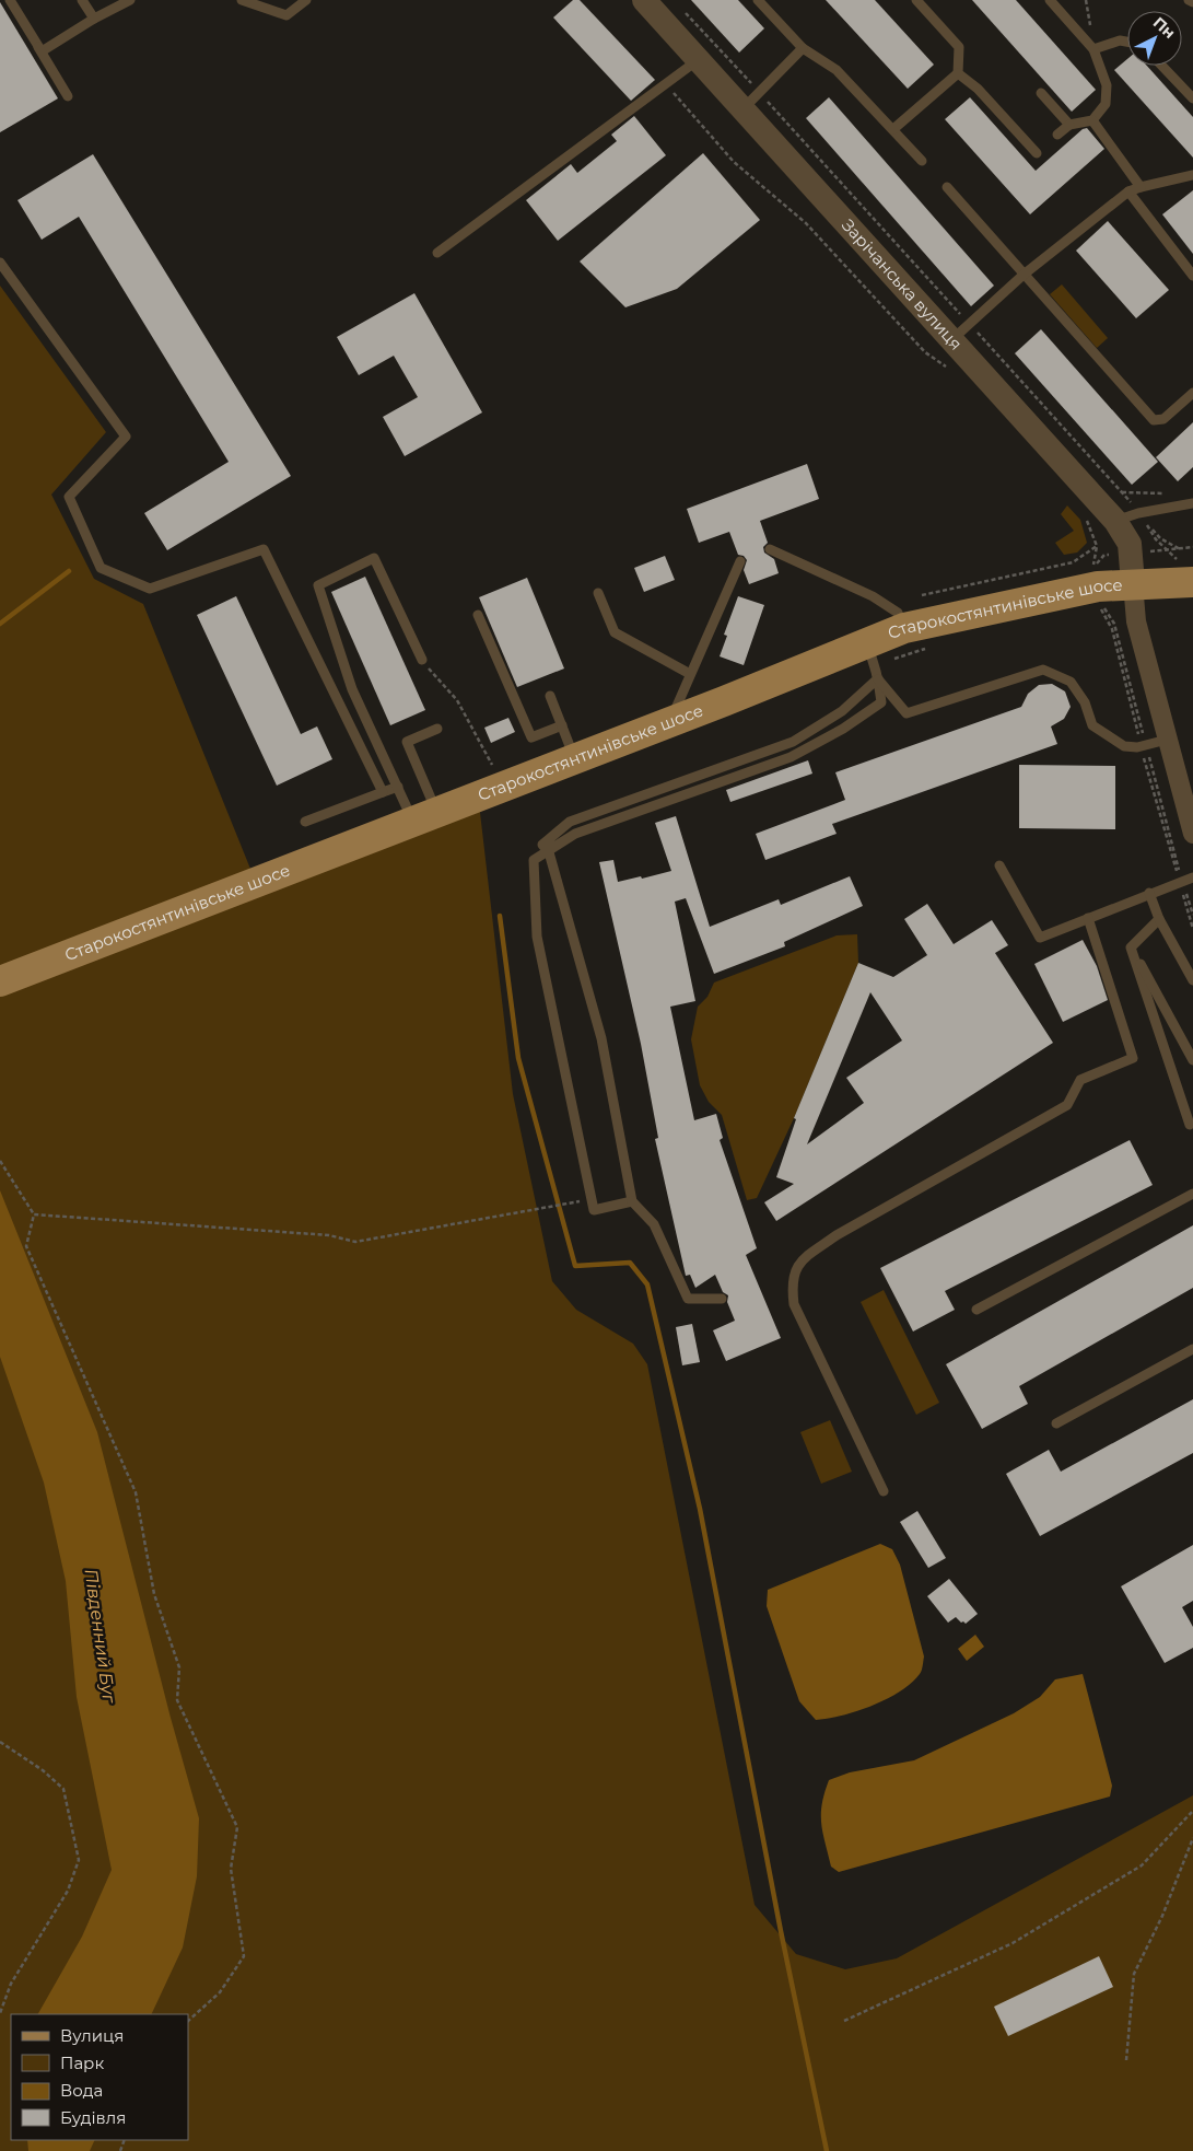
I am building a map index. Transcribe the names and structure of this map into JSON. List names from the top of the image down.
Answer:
{
  "streets": {
    "main road": ["Старокостянтинівське шосе"],
    "street": ["Зарічанська вулиця"]
  },
  "crossings": [
    ["Зарічанська вулиця", "Старокостянтинівське шосе"]
  ],
  "water": ["Південний Буг"],
  "legend": [
    "Вулиця",
    "Парк",
    "Вода",
    "Будівля"
  ],
  "north": "top right"
}
